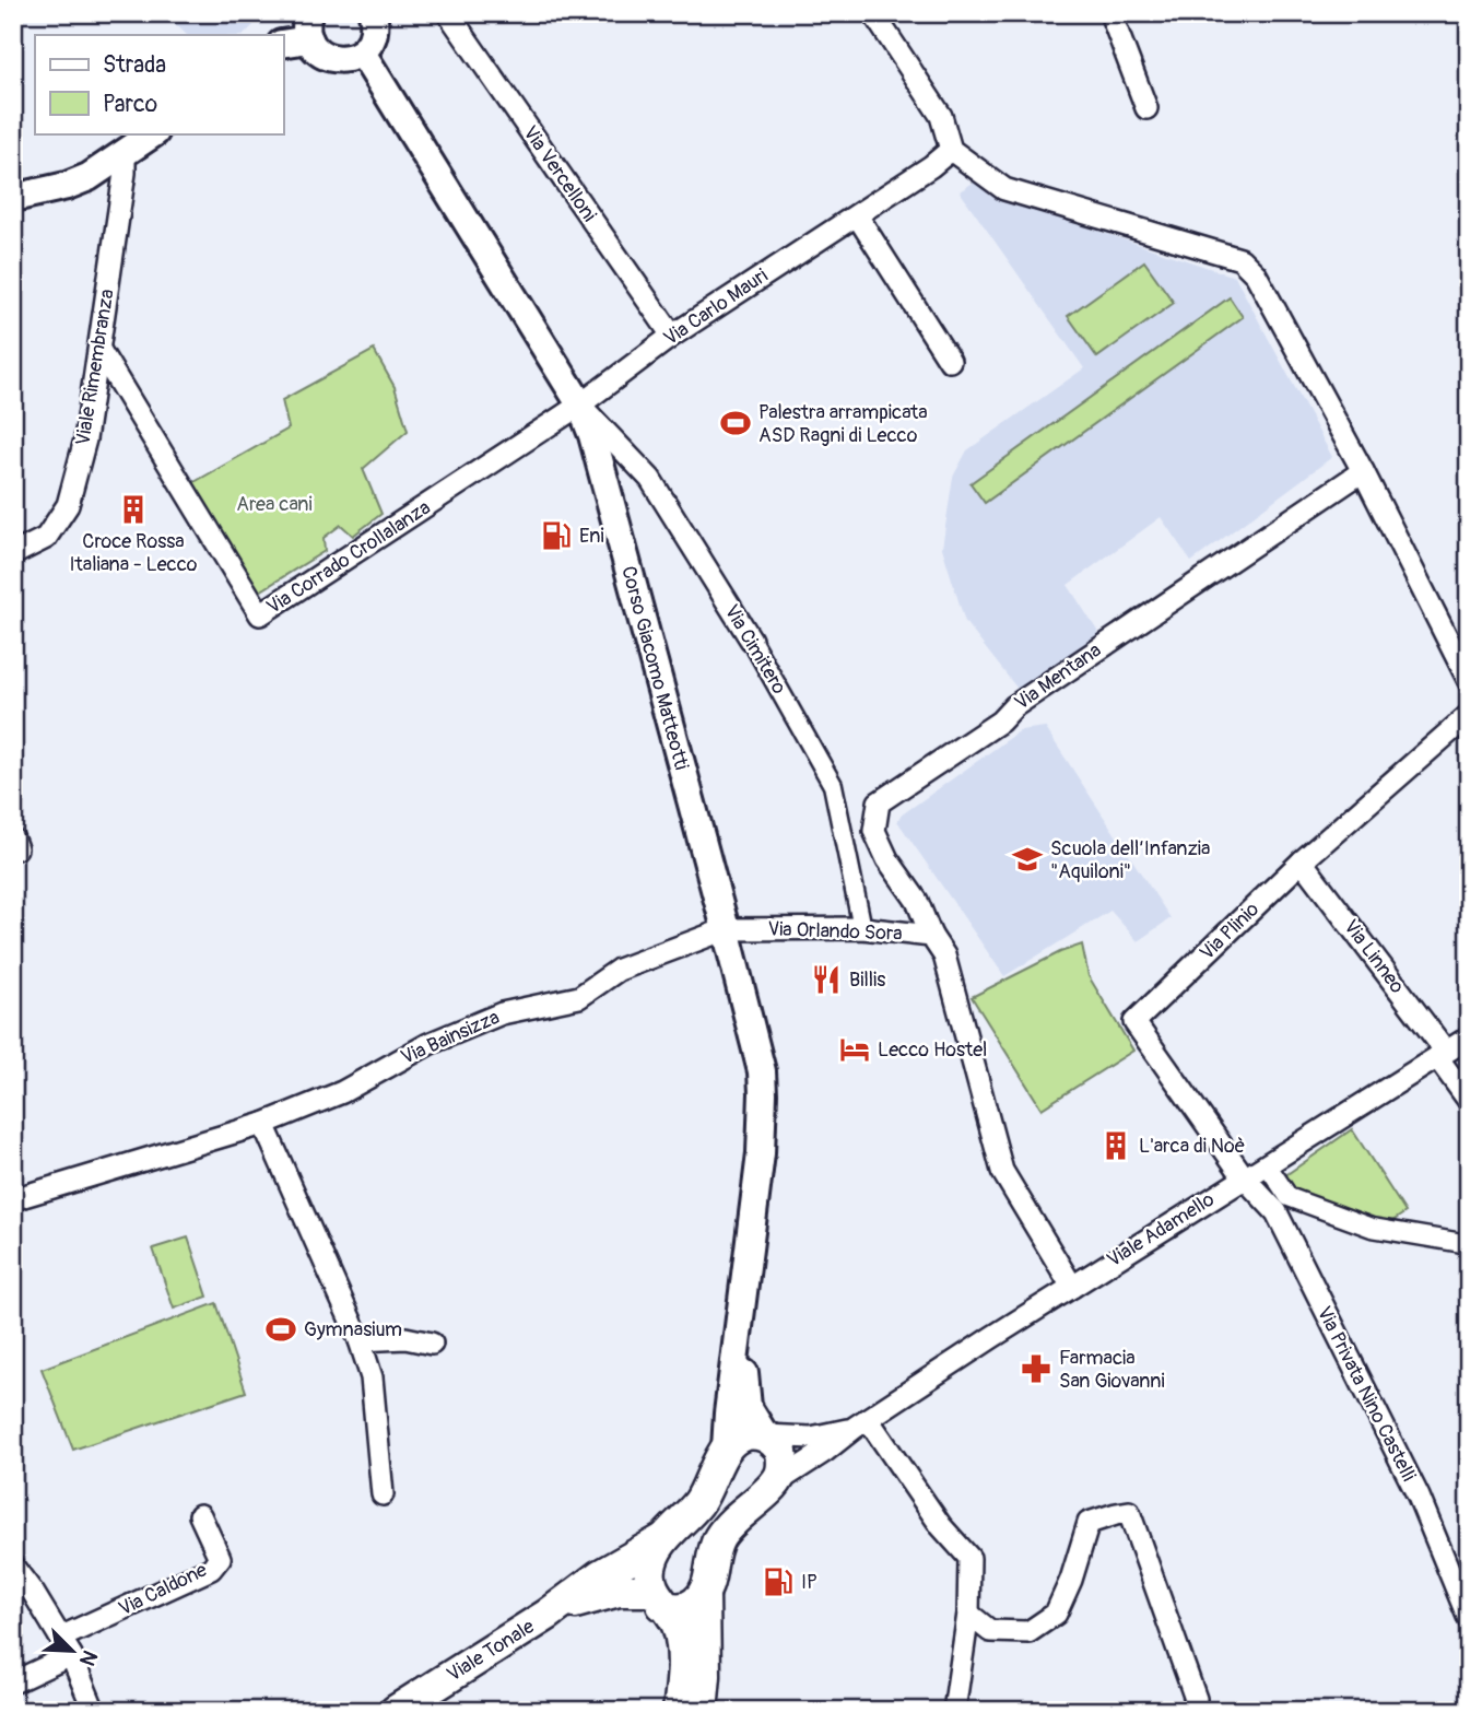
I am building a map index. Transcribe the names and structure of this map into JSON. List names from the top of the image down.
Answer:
{
  "streets": {
    "main road": ["Viale Tonale"],
    "street": [
      "Via Vercelloni",
      "Via Carlo Mauri",
      "Viale Rimembranza",
      "Via Corrado Crollalanza",
      "Via Cimitero",
      "Corso Giacomo Matteotti",
      "Via Mentana",
      "Via Orlando Sora",
      "Via Plinio",
      "Via Linneo",
      "Via Bainsizza",
      "Viale Adamello",
      "Via Privata Nino Castelli",
      "Via Caldone"
    ]
  },
  "crossings": [
    ["Via Vercelloni", "Via Carlo Mauri"],
    ["Via Carlo Mauri", "Via Corrado Crollalanza"],
    ["Via Carlo Mauri", "Via Cimitero"],
    ["Via Carlo Mauri", "Corso Giacomo Matteotti"],
    ["Viale Rimembranza", "Via Corrado Crollalanza"],
    ["Via Corrado Crollalanza", "Via Cimitero"],
    ["Via Corrado Crollalanza", "Corso Giacomo Matteotti"],
    ["Via Cimitero", "Corso Giacomo Matteotti"],
    ["Via Cimitero", "Via Orlando Sora"],
    ["Corso Giacomo Matteotti", "Via Orlando Sora"],
    ["Corso Giacomo Matteotti", "Via Bainsizza"],
    ["Corso Giacomo Matteotti", "Viale Adamello"],
    ["Via Mentana", "Via Orlando Sora"],
    ["Via Orlando Sora", "Via Bainsizza"],
    ["Via Orlando Sora", "Viale Adamello"],
    ["Via Plinio", "Via Linneo"],
    ["Via Plinio", "Viale Adamello"],
    ["Via Plinio", "Via Privata Nino Castelli"],
    ["Via Linneo", "Viale Adamello"],
    ["Viale Adamello", "Via Privata Nino Castelli"]
  ],
  "parks": ["Area cani"],
  "places": {
    "sports": ["Palestra arrampicata ASD Ragni di Lecco", "Gymnasium"],
    "building": ["Croce Rossa Italiana - Lecco", "L'arca di Noè"],
    "fuel station": ["Eni", "IP"],
    "school or university": ["Scuola dell’Infanzia \"Aquiloni\""],
    "restaurant": ["Billis"],
    "hotel": ["Lecco Hostel"],
    "pharmacy": ["Farmacia San Giovanni"]
  },
  "legend": ["Strada", "Parco"],
  "north": "bottom right"
}
